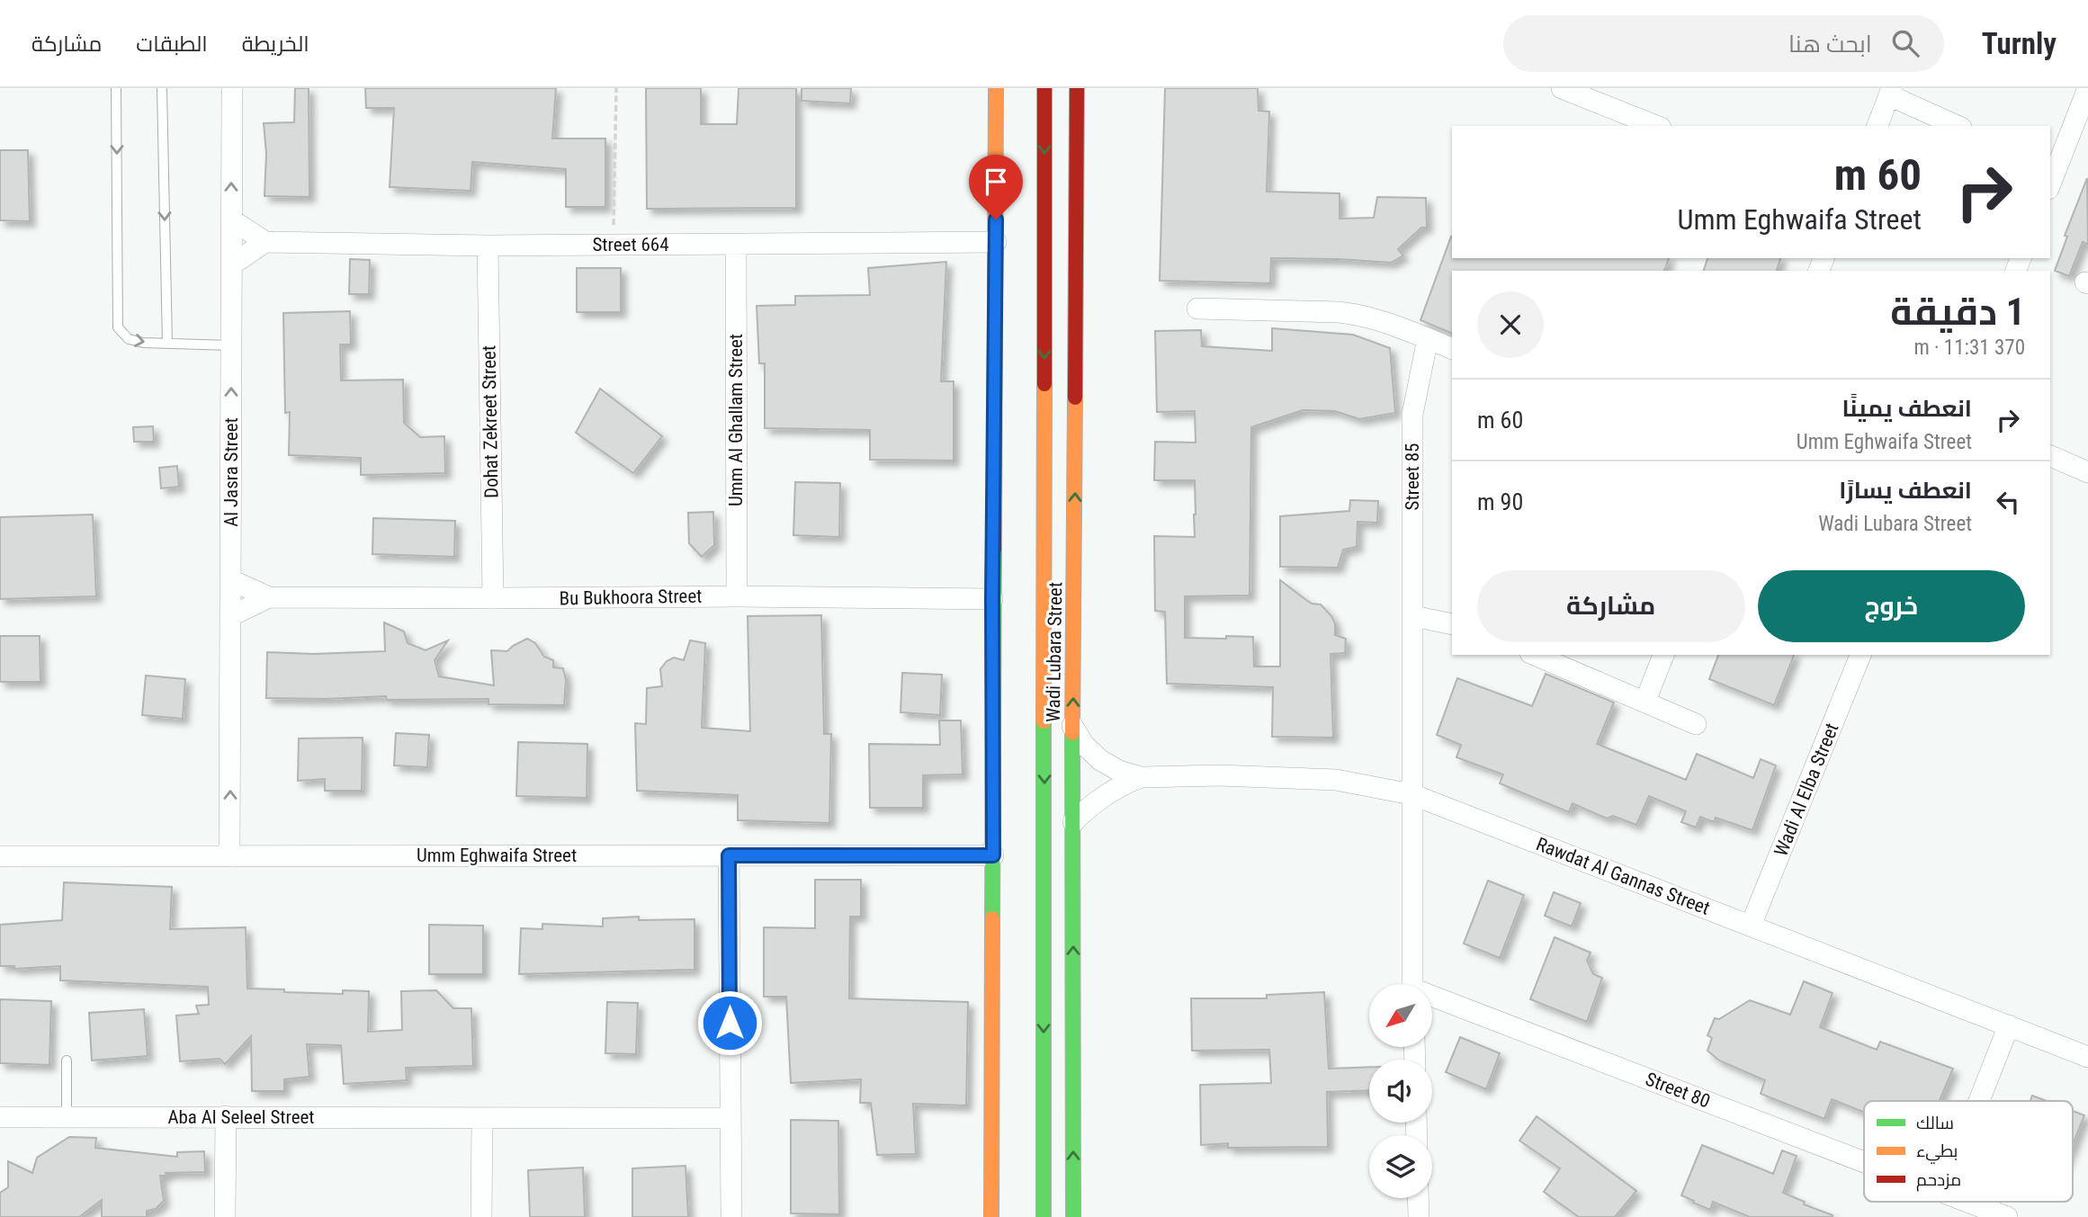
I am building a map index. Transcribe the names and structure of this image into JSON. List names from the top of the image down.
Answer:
{
  "streets": {
    "street": [
      "Street 664",
      "Umm Al Ghallam Street",
      "Dohat Zekreet Street",
      "Al Jasra Street",
      "Street 85",
      "Bu Bukhoora Street",
      "Wadi Lubara Street",
      "Wadi Al Elba Street",
      "Umm Eghwaifa Street",
      "Rawdat Al Gannas Street",
      "Street 80",
      "Aba Al Seleel Street"
    ]
  },
  "crossings": [
    ["Street 664", "Umm Al Ghallam Street"],
    ["Street 664", "Dohat Zekreet Street"],
    ["Umm Al Ghallam Street", "Bu Bukhoora Street"],
    ["Dohat Zekreet Street", "Bu Bukhoora Street"],
    ["Al Jasra Street", "Bu Bukhoora Street"],
    ["Al Jasra Street", "Umm Eghwaifa Street"],
    ["Street 85", "Rawdat Al Gannas Street"],
    ["Street 85", "Street 80"],
    ["Wadi Lubara Street", "Rawdat Al Gannas Street"],
    ["Wadi Al Elba Street", "Rawdat Al Gannas Street"],
    ["Rawdat Al Gannas Street", "Street 80"]
  ],
  "one_way": ["Al Jasra Street"],
  "legend": ["سالك", "بطيء", "مزدحم"],
  "north": "bottom left",
  "page": {
    "header": "Turnly",
    "search": "ابحث هنا",
    "nav": ["الخريطة", "الطبقات", "مشاركة"],
    "turn": ["60 m", "Umm Eghwaifa Street"],
    "heading": ["1 دقيقة", "370 m · 11:31"],
    "list": [
      {
        "name": "انعطف يمينًا",
        "note": "Umm Eghwaifa Street",
        "value": "60 m"
      },
      {
        "name": "انعطف يسارًا",
        "note": "Wadi Lubara Street",
        "value": "90 m"
      }
    ],
    "buttons": ["خروج", "مشاركة"]
  }
}
